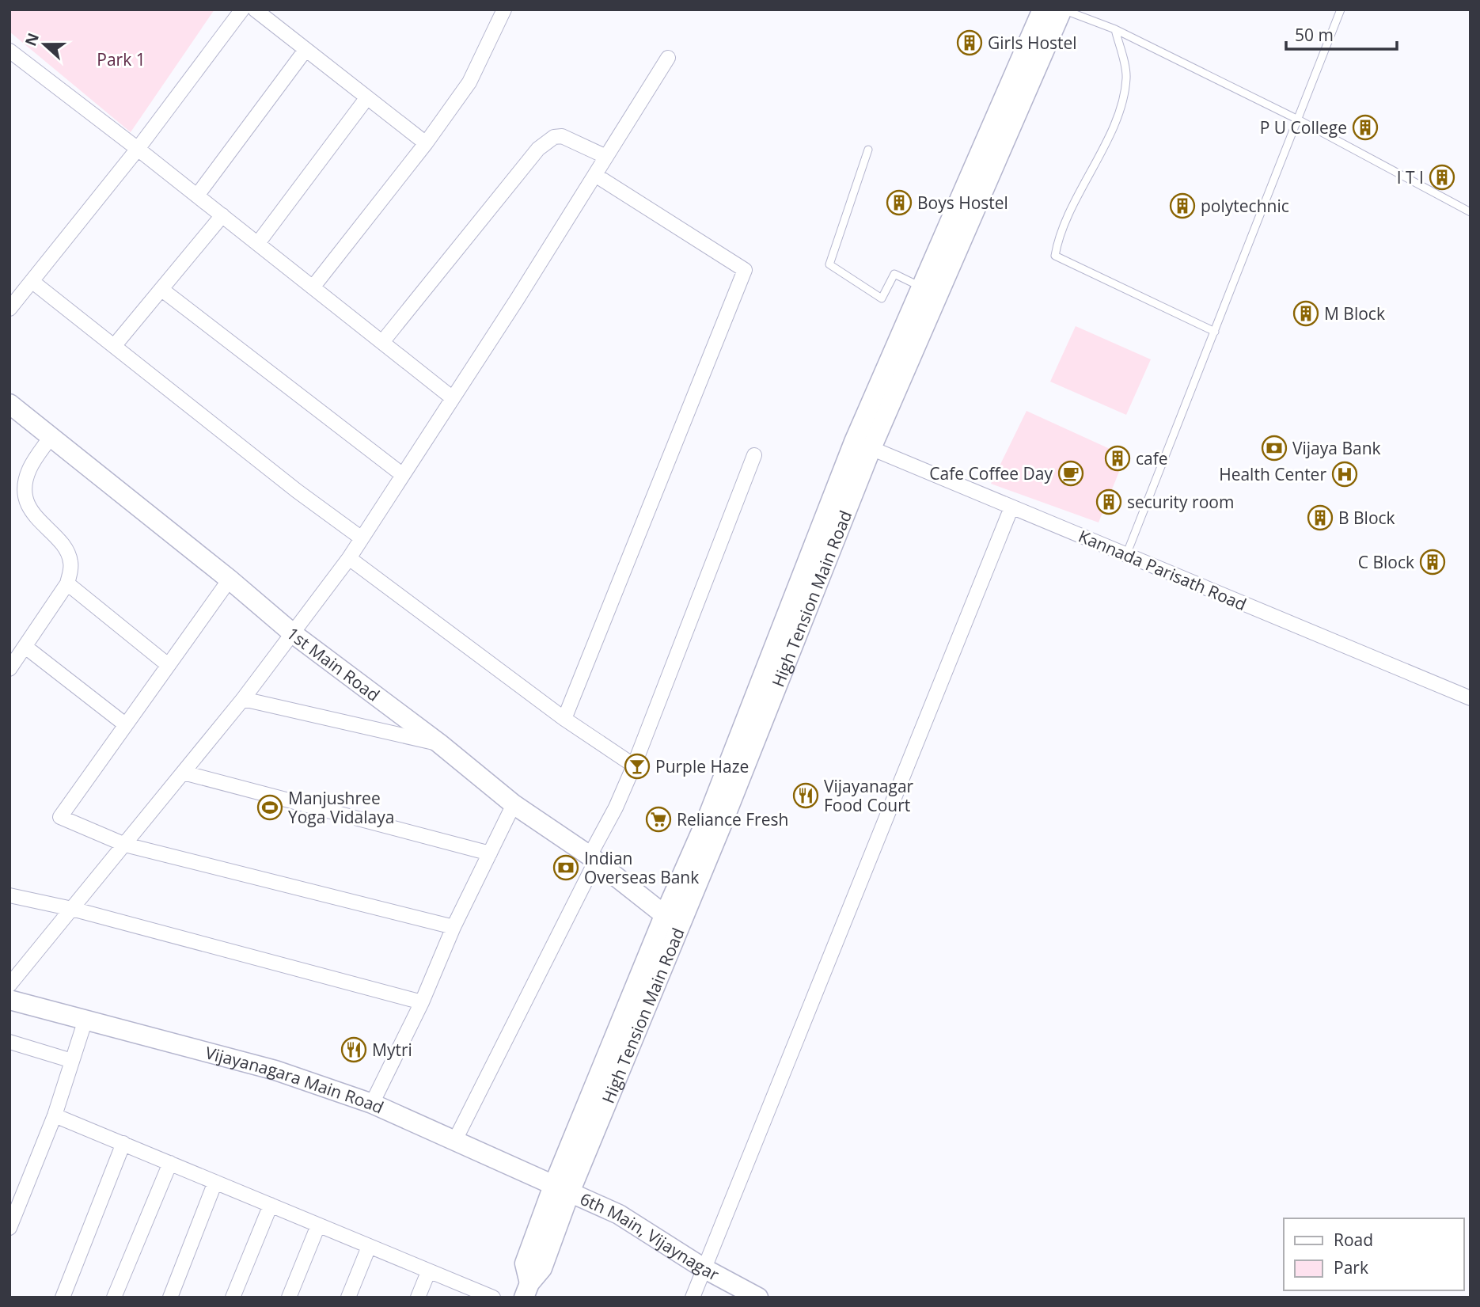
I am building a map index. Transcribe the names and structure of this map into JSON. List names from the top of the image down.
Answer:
{
  "streets": {
    "main road": ["1st Main Road", "Vijayanagara Main Road", "6th Main, Vijaynagar"],
    "street": ["Kannada Parisath Road"]
  },
  "crossings": [
    ["Vijayanagara Main Road", "6th Main, Vijaynagar"]
  ],
  "parks": ["Park 1"],
  "places": {
    "building": [
      "Girls Hostel",
      "P U College",
      "I T I",
      "Boys Hostel",
      "polytechnic",
      "M Block",
      "cafe",
      "security room",
      "B Block",
      "C Block"
    ],
    "bank": ["Vijaya Bank", "Indian Overseas Bank"],
    "cafe": ["Cafe Coffee Day"],
    "hospital": ["Health Center"],
    "bar": ["Purple Haze"],
    "restaurant": ["Vijayanagar Food Court", "Mytri"],
    "sports": ["Manjushree Yoga Vidalaya"],
    "supermarket": ["Reliance Fresh"]
  },
  "legend": ["Road", "Park"],
  "scale_bar": "50 m",
  "north": "left"
}
